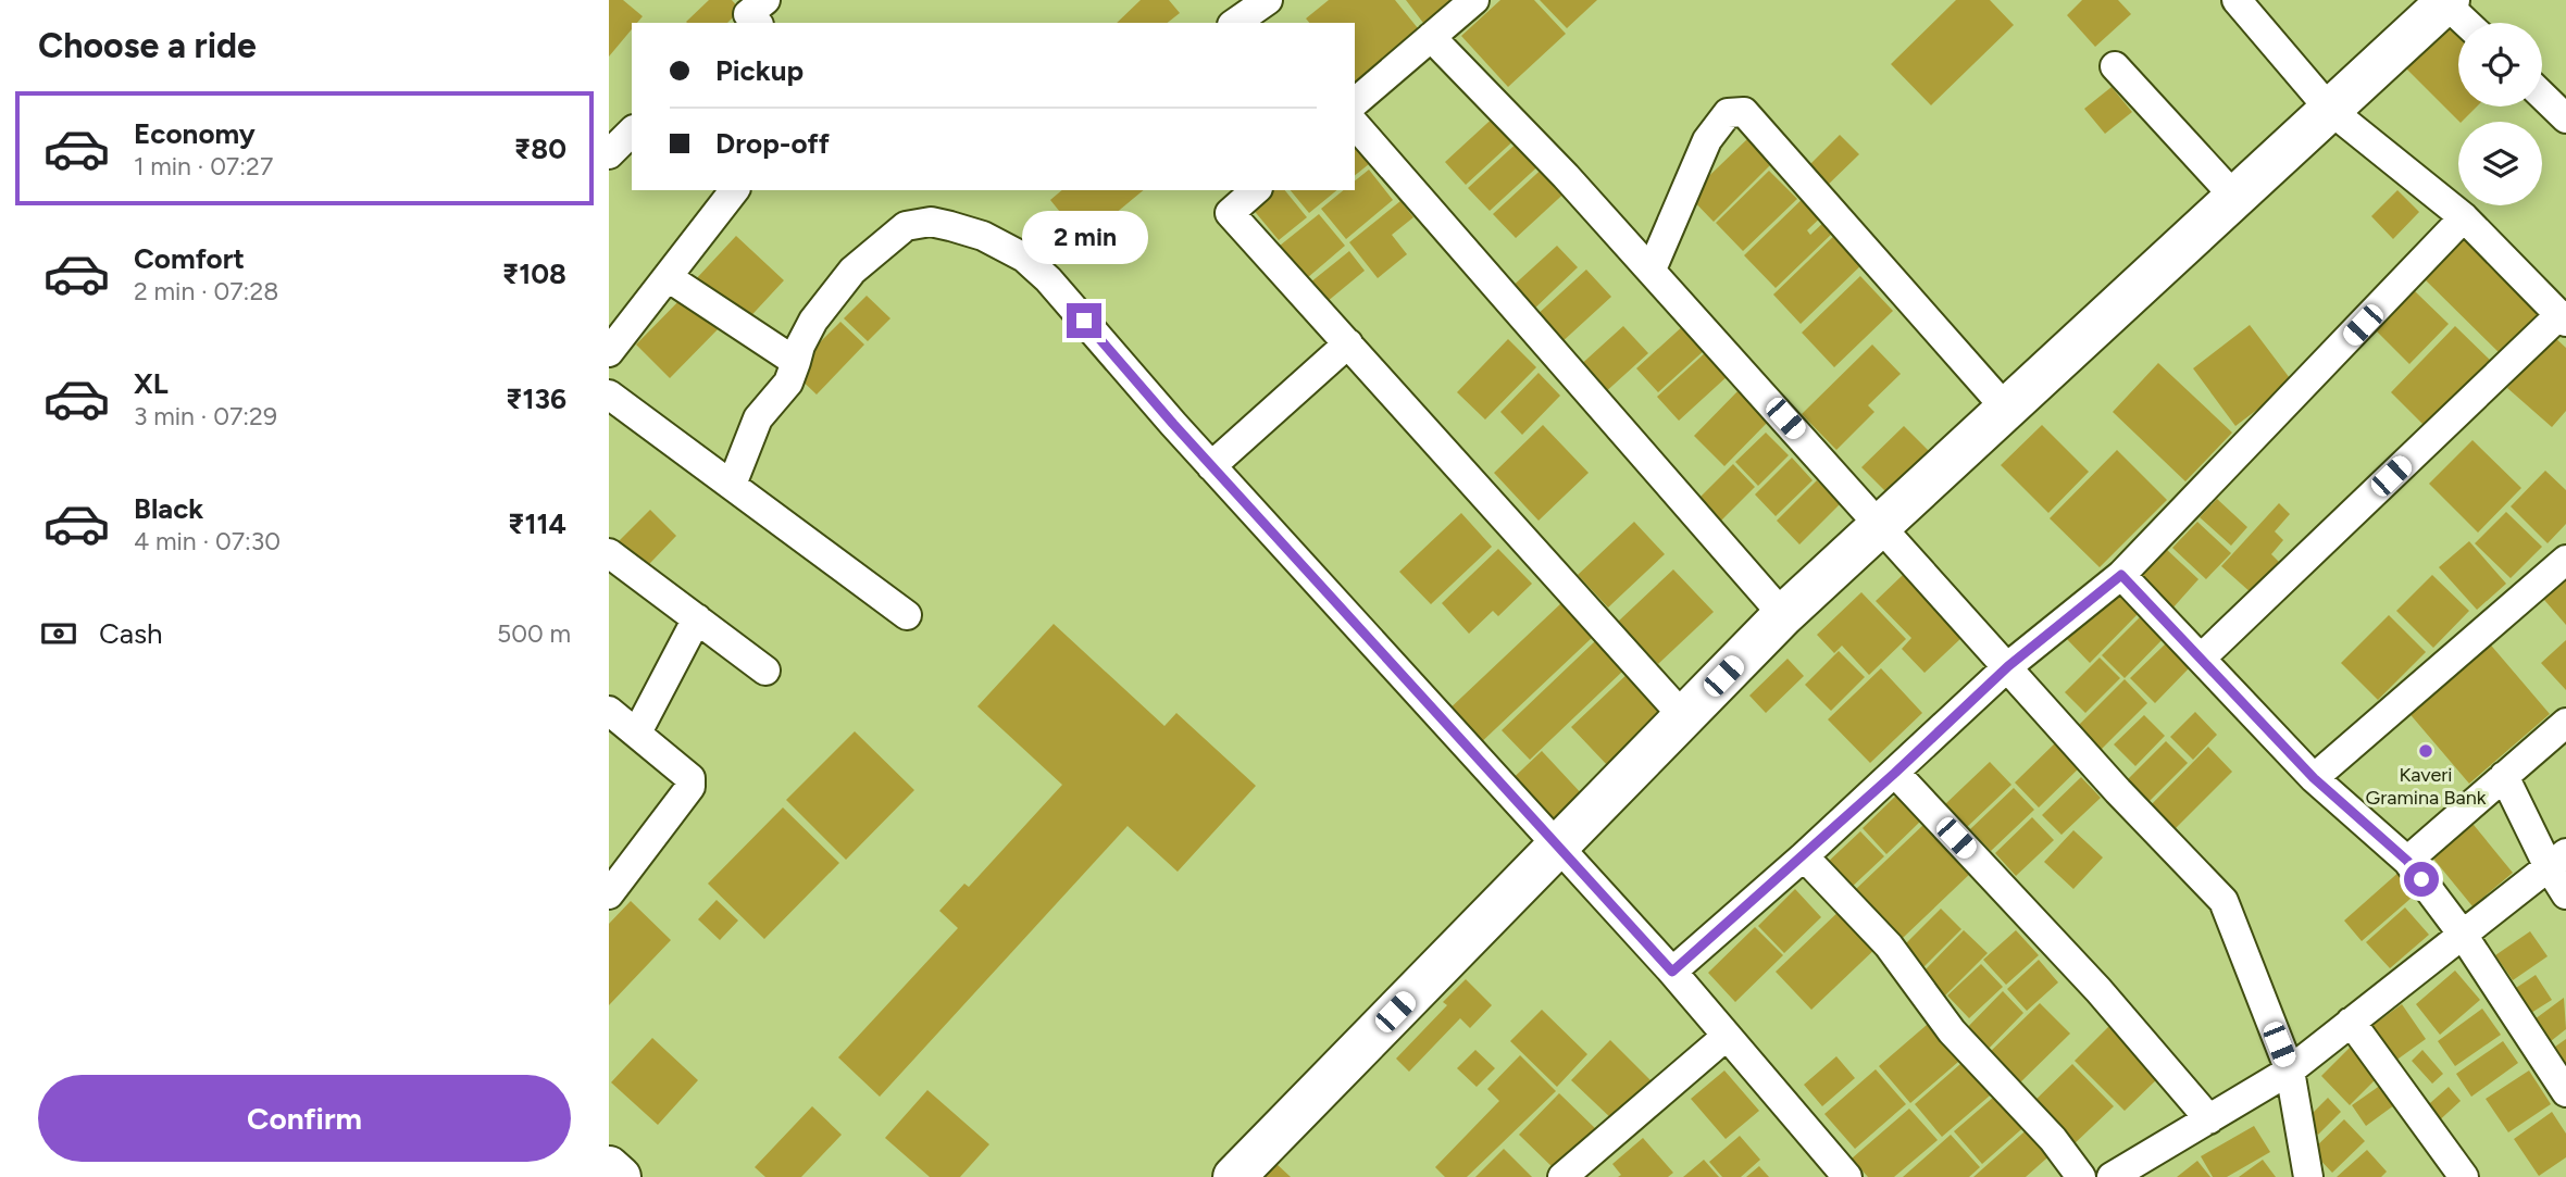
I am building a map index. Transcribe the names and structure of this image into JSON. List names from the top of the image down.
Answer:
{
  "places": ["Kaveri Gramina Bank"],
  "page": {
    "heading": "Choose a ride",
    "banner": ["Pickup", "Drop-off"],
    "list": [
      {
        "name": "Economy",
        "note": "1 min · 07:27",
        "value": "₹80"
      },
      {
        "name": "Comfort",
        "note": "2 min · 07:28",
        "value": "₹108"
      },
      {
        "name": "XL",
        "note": "3 min · 07:29",
        "value": "₹136"
      },
      {
        "name": "Black",
        "note": "4 min · 07:30",
        "value": "₹114"
      }
    ],
    "bubble": "2 min",
    "pay": ["Cash", "500 m"],
    "buttons": "Confirm"
  }
}
